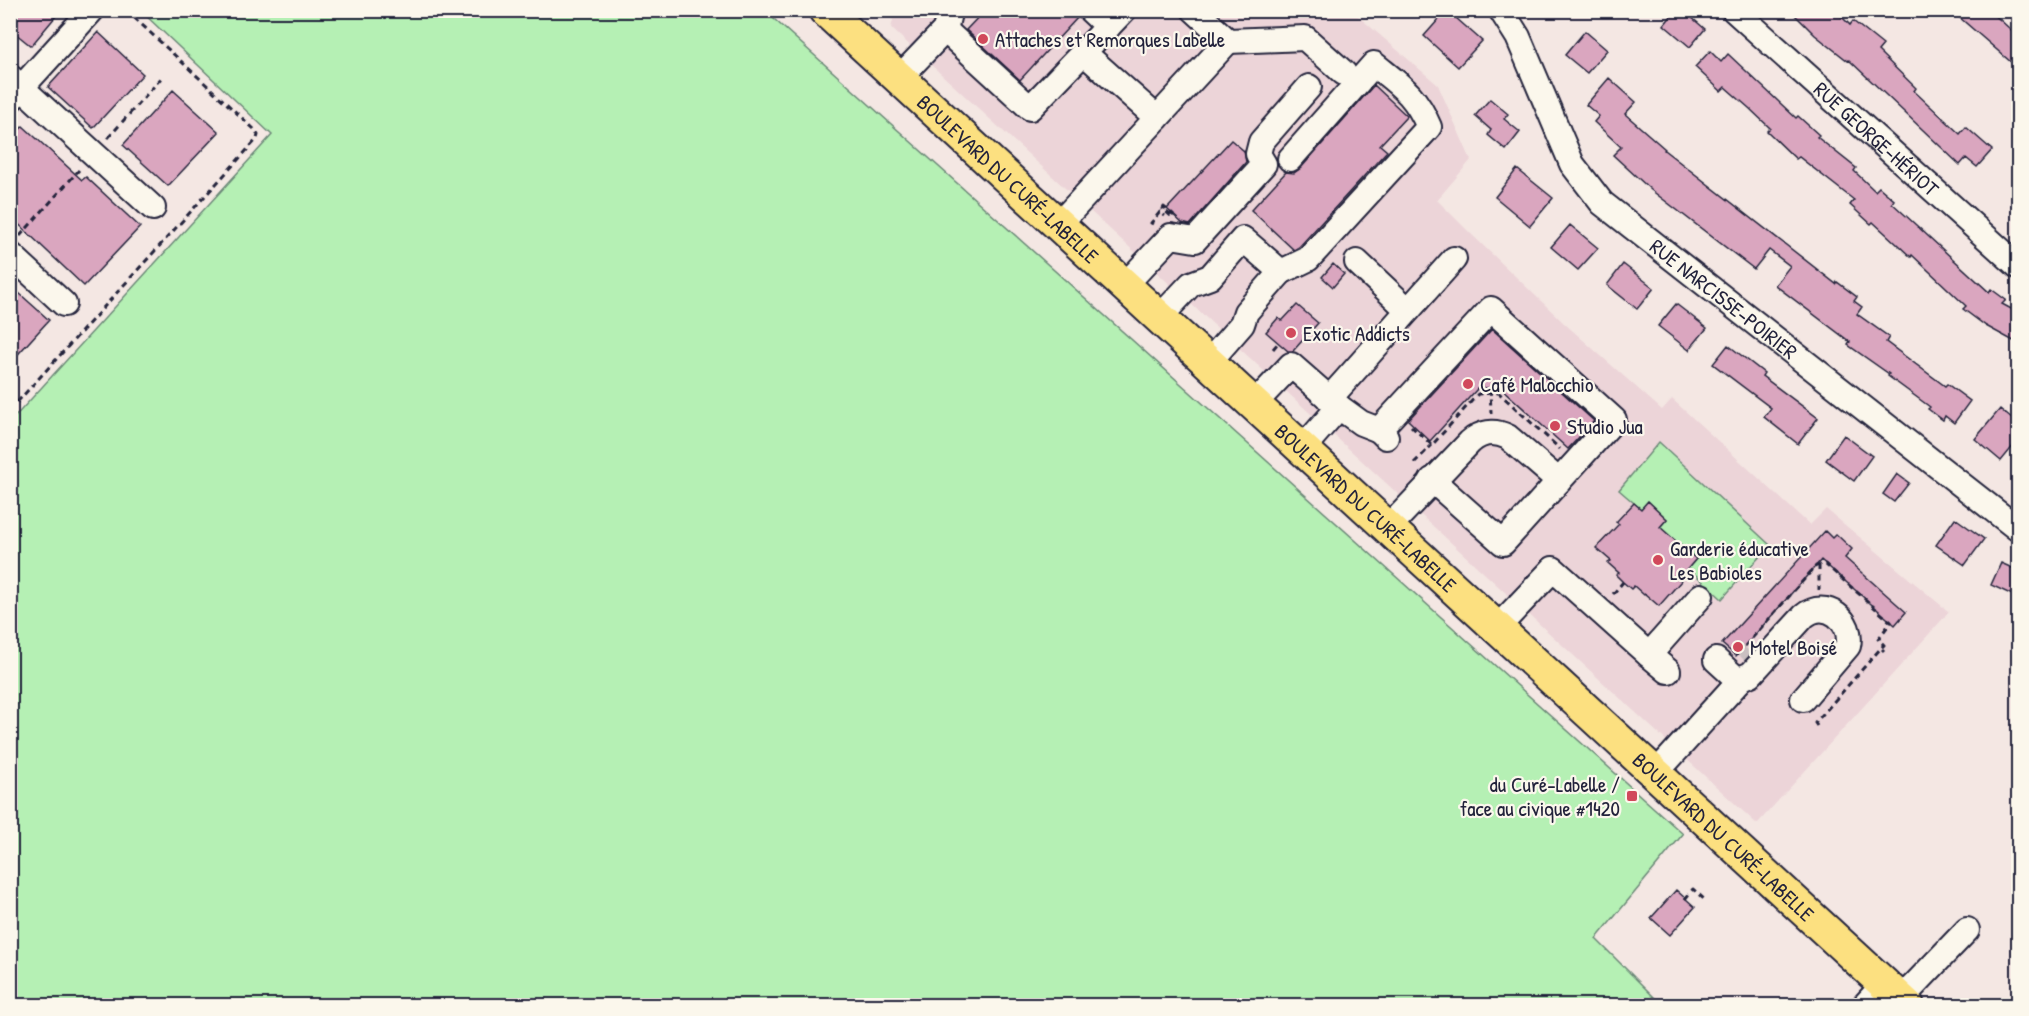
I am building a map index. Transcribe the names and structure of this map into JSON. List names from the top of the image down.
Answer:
{
  "streets": {
    "main road": ["BOULEVARD DU CURÉ-LABELLE"],
    "street": ["RUE GEORGE-HÉRIOT", "RUE NARCISSE-POIRIER"]
  },
  "places": {
    "other": [
      "Attaches et Remorques Labelle",
      "Exotic Addicts",
      "Café Malocchio",
      "Studio Jua",
      "Garderie éducative Les Babioles",
      "Motel Boisé"
    ],
    "transit": ["du Curé-Labelle / face au civique #1420"]
  }
}
